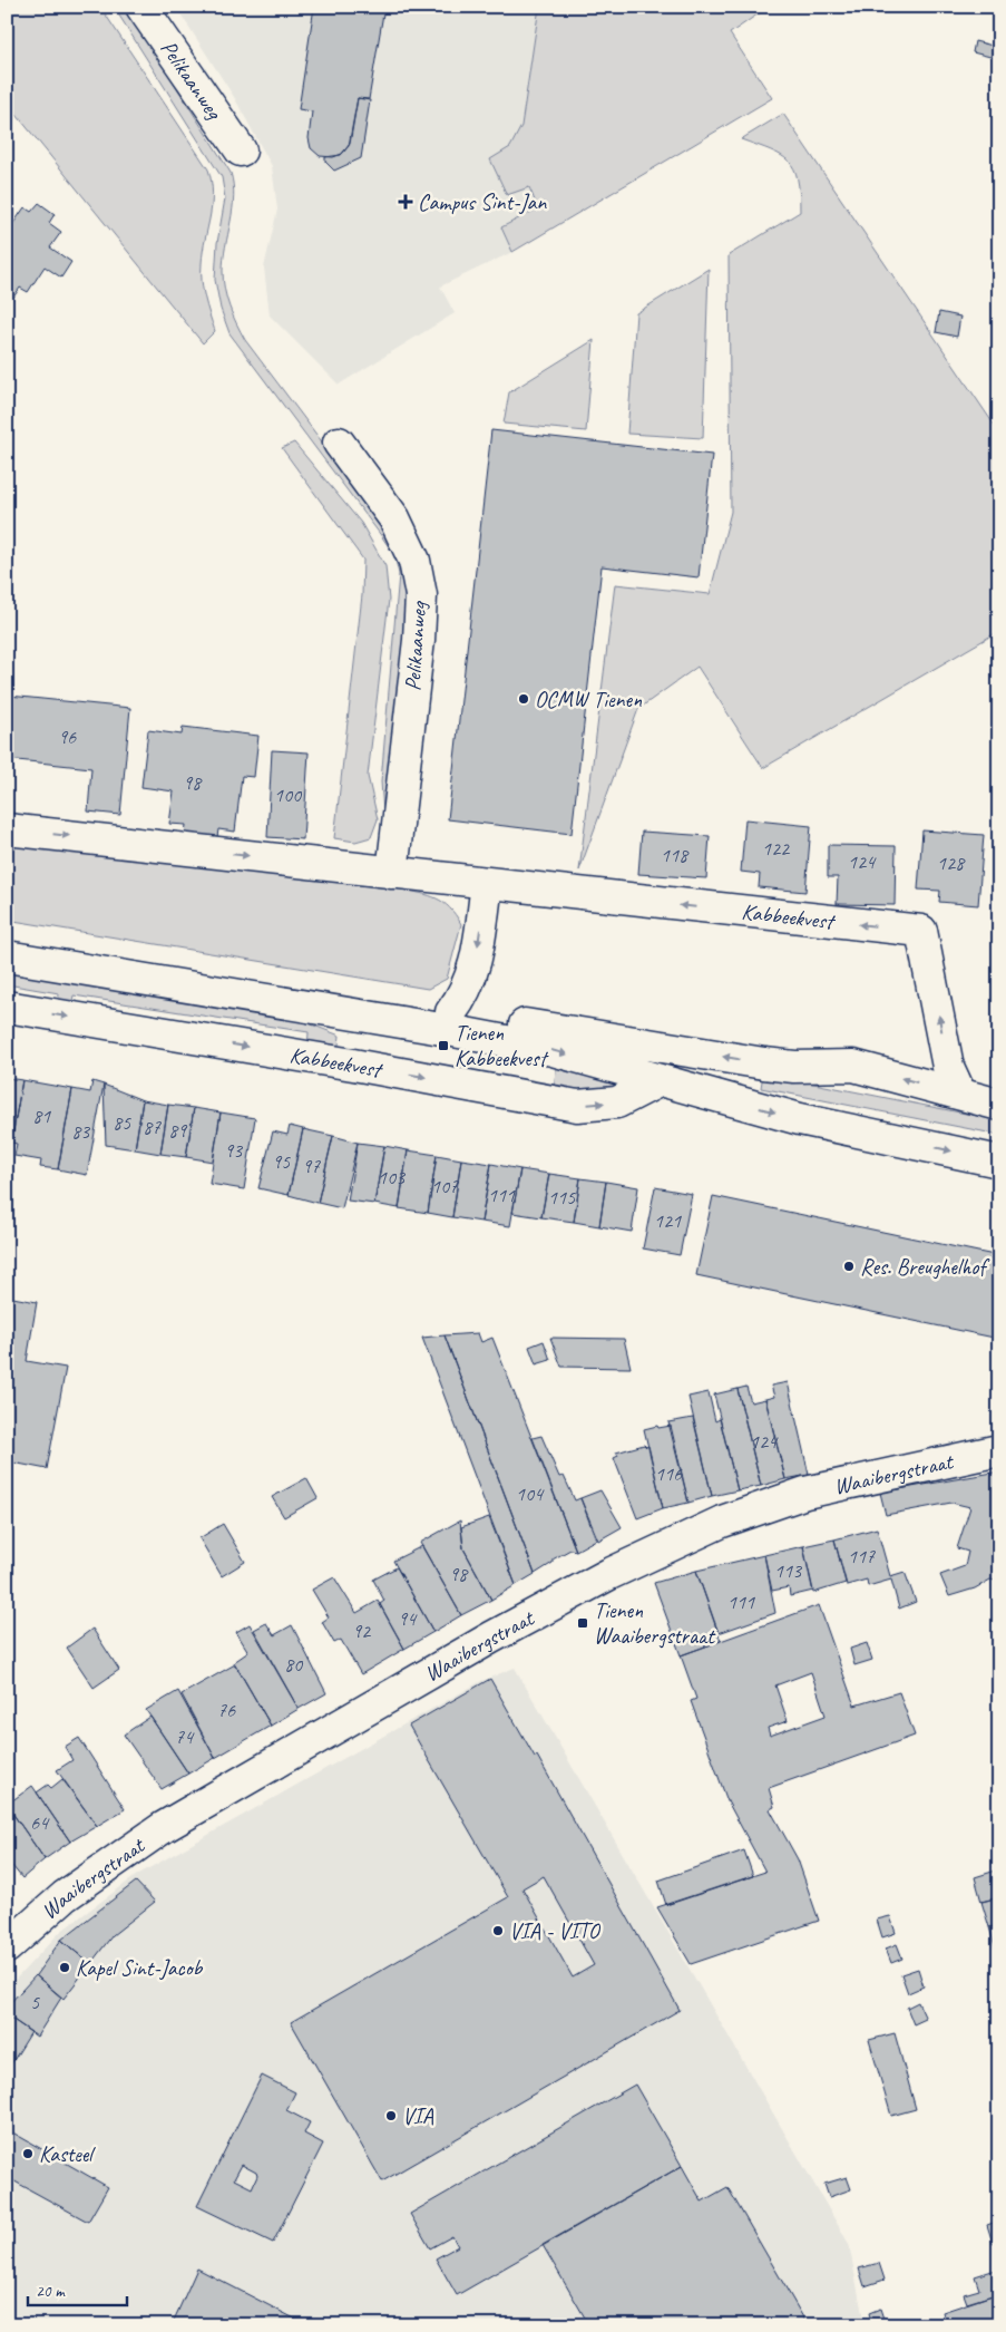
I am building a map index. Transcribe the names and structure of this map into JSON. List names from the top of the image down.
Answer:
{
  "streets": {
    "street": ["Pelikaanweg", "Kabbeekvest", "Waaibergstraat"]
  },
  "crossings": [
    ["Pelikaanweg", "Kabbeekvest"]
  ],
  "places": {
    "health": ["Campus Sint-Jan"],
    "other": [
      "OCMW Tienen",
      "Res. Breughelhof",
      "VIA - VITO",
      "Kapel Sint-Jacob",
      "VIA",
      "Kasteel"
    ],
    "transit": ["Tienen Kabbeekvest", "Tienen Waaibergstraat"]
  },
  "house_numbers": [
    "96",
    "98",
    "100",
    "122",
    "118",
    "124",
    "128",
    "81",
    "85",
    "87",
    "89",
    "83",
    "93",
    "95",
    "97",
    "103",
    "107",
    "111",
    "115",
    "121",
    "124",
    "116",
    "104",
    "117",
    "113",
    "98",
    "111",
    "94",
    "92",
    "80",
    "76",
    "74",
    "64",
    "5"
  ],
  "scale_bar": "20 m"
}
